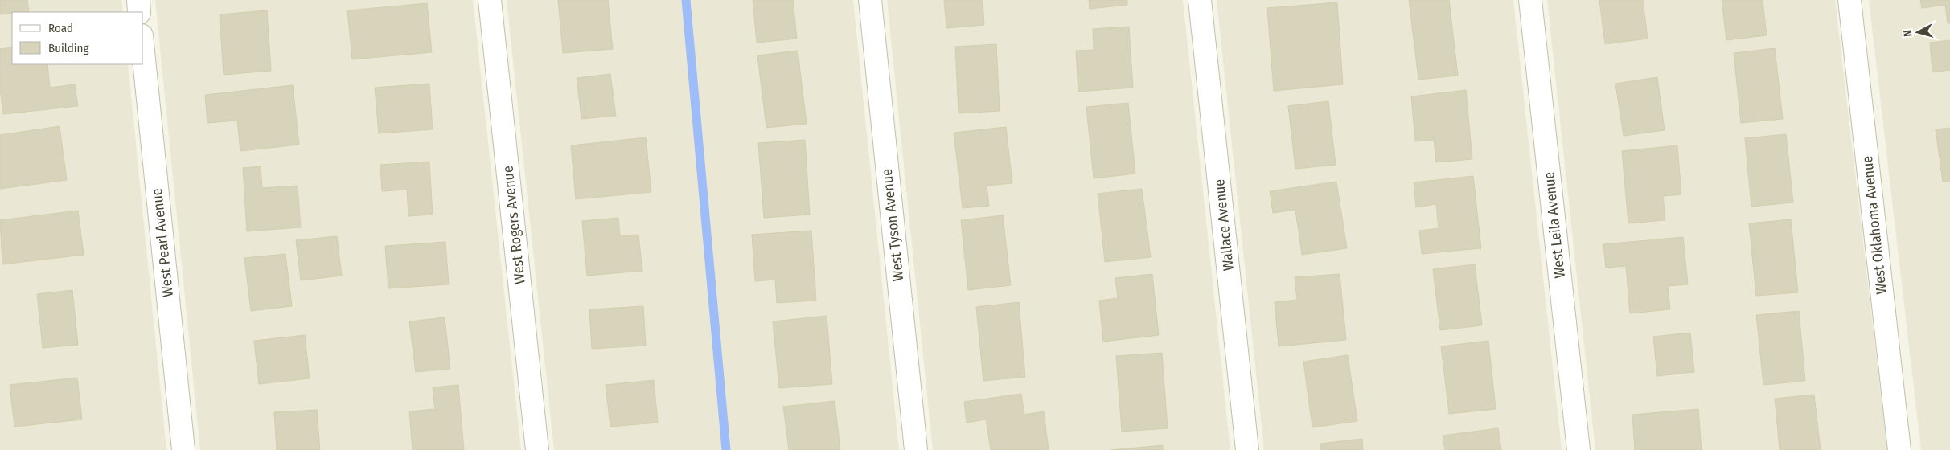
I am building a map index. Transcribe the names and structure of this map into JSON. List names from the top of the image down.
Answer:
{
  "streets": {
    "street": [
      "West Rogers Avenue",
      "West Tyson Avenue",
      "Wallace Avenue",
      "West Leila Avenue",
      "West Oklahoma Avenue",
      "West Pearl Avenue"
    ]
  },
  "legend": ["Road", "Building"],
  "north": "left"
}
